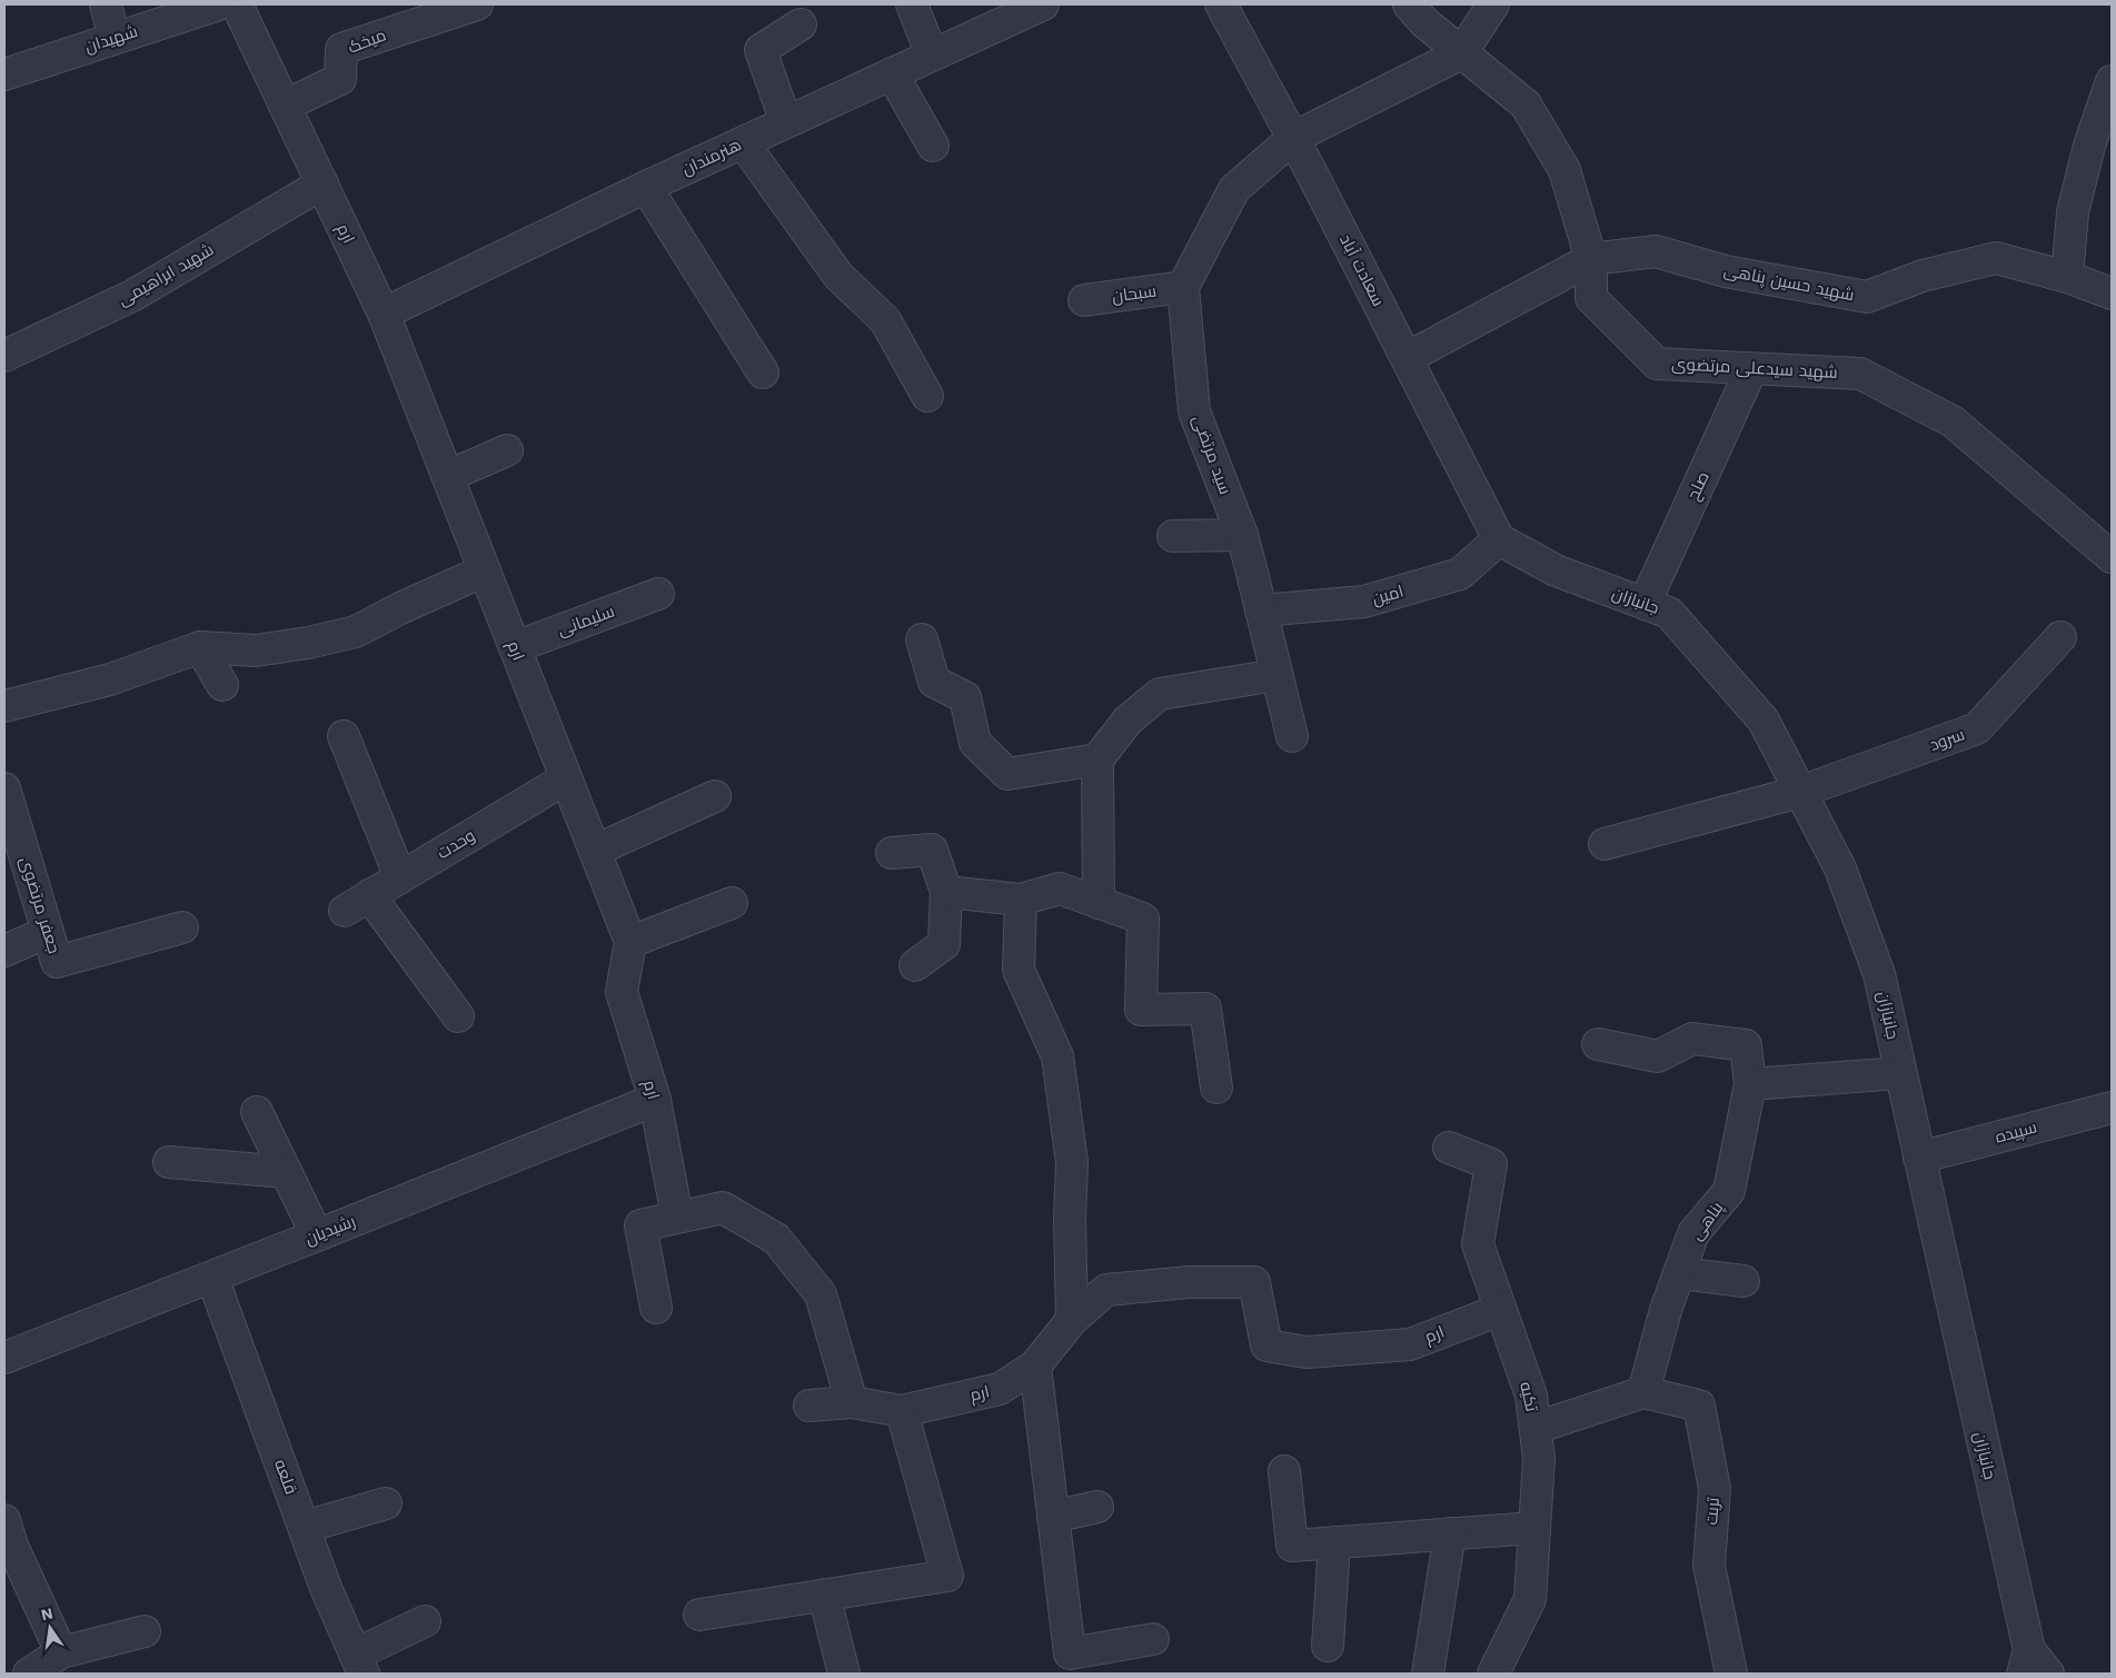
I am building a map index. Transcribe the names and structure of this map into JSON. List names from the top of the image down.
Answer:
{
  "streets": {
    "street": [
      "شهیدان",
      "میخک",
      "هنرمندان",
      "ارم",
      "سعادت آباد",
      "شهید ابراهیمی",
      "شهید حسین پناهی",
      "سبحان",
      "شهید سیدعلی مرتضوی",
      "سید مرتضی",
      "صلح",
      "امین",
      "جانبازان",
      "سلیمانی",
      "سرود",
      "وحدت",
      "جعفر مرتضوی",
      "سپیده",
      "پناهی",
      "رشیدیان",
      "تکیه",
      "قلعه",
      "تربت"
    ]
  },
  "crossings": [
    ["میخک", "ارم"],
    ["هنرمندان", "ارم"],
    ["ارم", "شهید ابراهیمی"],
    ["ارم", "سلیمانی"],
    ["ارم", "وحدت"],
    ["ارم", "رشیدیان"],
    ["ارم", "تکیه"],
    ["سعادت آباد", "امین"],
    ["سعادت آباد", "جانبازان"],
    ["شهید حسین پناهی", "شهید سیدعلی مرتضوی"],
    ["سبحان", "سید مرتضی"],
    ["شهید سیدعلی مرتضوی", "صلح"],
    ["سید مرتضی", "امین"],
    ["صلح", "جانبازان"],
    ["امین", "جانبازان"],
    ["جانبازان", "سرود"],
    ["جانبازان", "سپیده"],
    ["پناهی", "تربت"],
    ["رشیدیان", "قلعه"]
  ],
  "north": "top"
}
